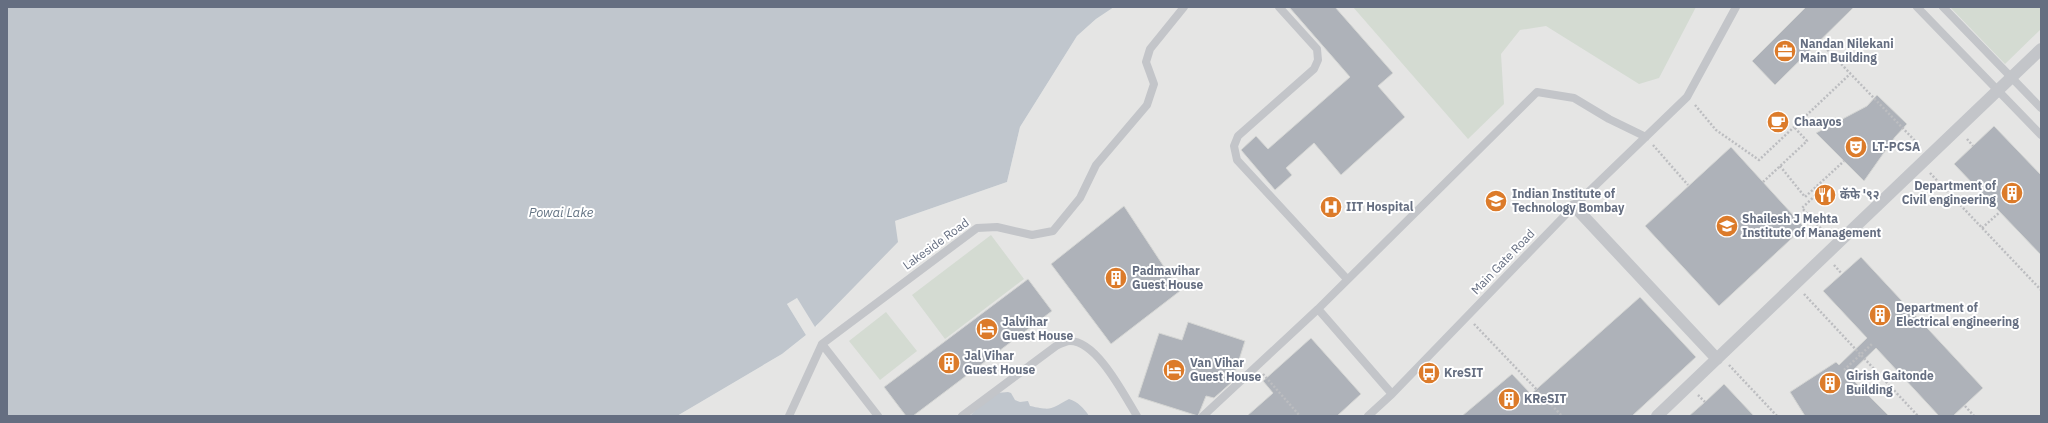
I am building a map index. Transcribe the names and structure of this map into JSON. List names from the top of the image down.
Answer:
{
  "streets": {
    "lane": ["Lakeside Road", "Main Gate Road"]
  },
  "water": ["Powai Lake"],
  "places": {
    "office": ["Nandan Nilekani Main Building"],
    "cafe": ["Chaayos"],
    "theatre": ["LT-PCSA"],
    "building": [
      "Department of Civil engineering",
      "Padmavihar Guest House",
      "Department of Electrical engineering",
      "Jal Vihar Guest House",
      "Girish Gaitonde Building",
      "KReSIT"
    ],
    "restaurant": ["कॅफे '९२"],
    "school or university": ["Indian Institute of Technology Bombay", "Shailesh J Mehta Institute of Management"],
    "hospital": ["IIT Hospital"],
    "hotel": ["Jalvihar Guest House", "Van Vihar Guest House"],
    "bus stop": ["KreSIT"]
  }
}
